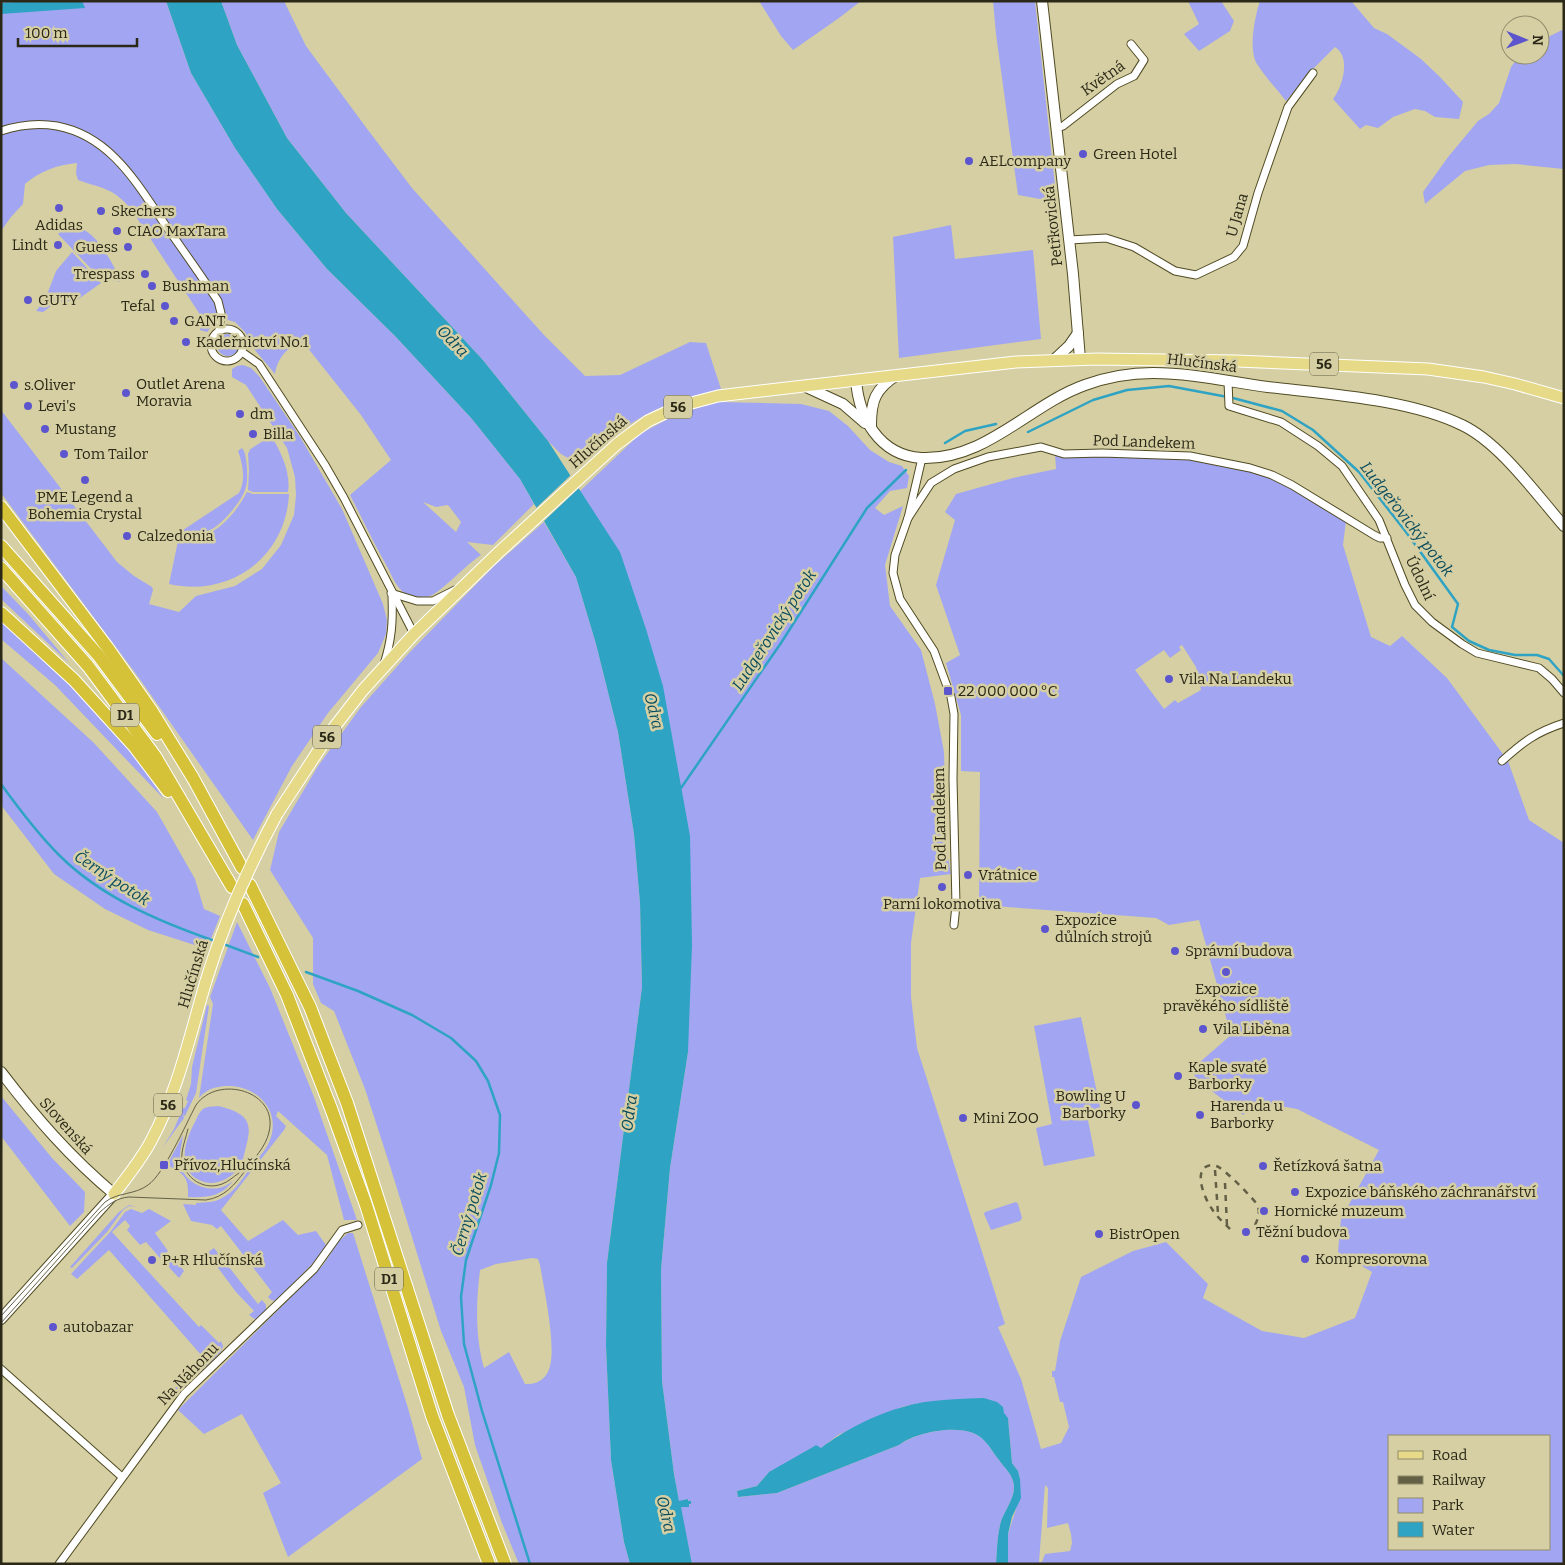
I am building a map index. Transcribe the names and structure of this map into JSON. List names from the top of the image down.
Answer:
{
  "streets": {
    "highway": ["D1"],
    "main road": ["Hlučínská", "56"],
    "street": [
      "Květná",
      "U Jana",
      "Petřkovická",
      "Pod Landekem",
      "Údolní",
      "Slovenská",
      "Na Náhonu"
    ]
  },
  "crossings": [
    ["Květná", "Petřkovická"],
    ["U Jana", "Petřkovická"],
    ["Petřkovická", "56"],
    ["Hlučínská", "56"],
    ["Hlučínská", "Pod Landekem"],
    ["Hlučínská", "Údolní"],
    ["Hlučínská", "Slovenská"],
    ["Pod Landekem", "Údolní"]
  ],
  "water": ["Odra", "Ludgeřovický potok", "Černý potok"],
  "places": {
    "other": [
      "Green Hotel",
      "AELcompany",
      "Adidas",
      "Skechers",
      "CIAO MaxTara",
      "Lindt",
      "Guess",
      "Trespass",
      "Bushman",
      "GUTY",
      "Tefal",
      "GANT",
      "Kadeřnictví No.1",
      "s.Oliver",
      "Outlet Arena Moravia",
      "Levi's",
      "dm",
      "Mustang",
      "Billa",
      "Tom Tailor",
      "PME Legend a Bohemia Crystal",
      "Calzedonia",
      "Vila Na Landeku",
      "Vrátnice",
      "Parní lokomotiva",
      "Expozice důlních strojů",
      "Správní budova",
      "Expozice pravěkého sídliště",
      "Vila Liběna",
      "Kaple svaté Barborky",
      "Bowling U Barborky",
      "Harenda u Barborky",
      "Mini ZOO",
      "Řetízková šatna",
      "Expozice báňského záchranářství",
      "Hornické muzeum",
      "Těžní budova",
      "BistrOpen",
      "Kompresorovna",
      "P+R Hlučínská",
      "autobazar"
    ],
    "transit": ["22 000 000 °C", "Přívoz,Hlučínská"]
  },
  "legend": [
    "Road",
    "Railway",
    "Park",
    "Water"
  ],
  "scale_bar": "100 m",
  "north": "right"
}
